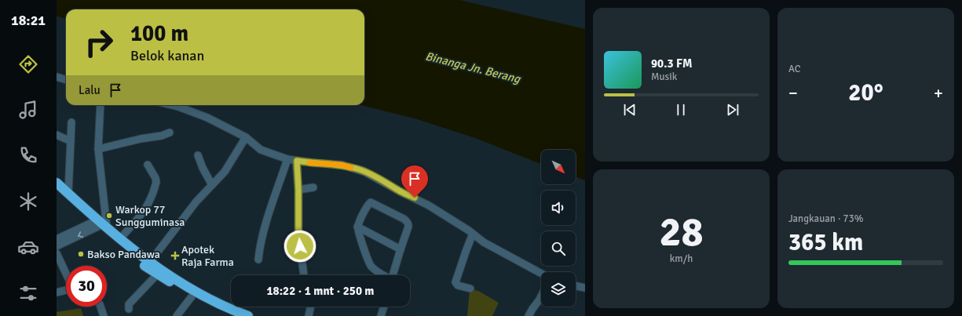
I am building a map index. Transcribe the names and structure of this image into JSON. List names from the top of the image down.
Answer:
{
  "water": ["Binanga Jn. Berang"],
  "places": {
    "other": ["Warkop 77 Sungguminasa", "Bakso Pandawa"],
    "health": ["Apotek Raja Farma"]
  },
  "north": "bottom right",
  "page": {
    "tabs": "18:21",
    "tile": [
      "AC",
      ["28", "km/h"],
      ["Jangkauan · 73%", "365 km"]
    ],
    "turn": ["100 m", "Belok kanan"],
    "song": ["90.3 FM", "Musik"],
    "then": "Lalu",
    "heat": ["−", "20°", "+"],
    "limit": "30",
    "trip": "18:22 · 1 mnt · 250 m"
  }
}
